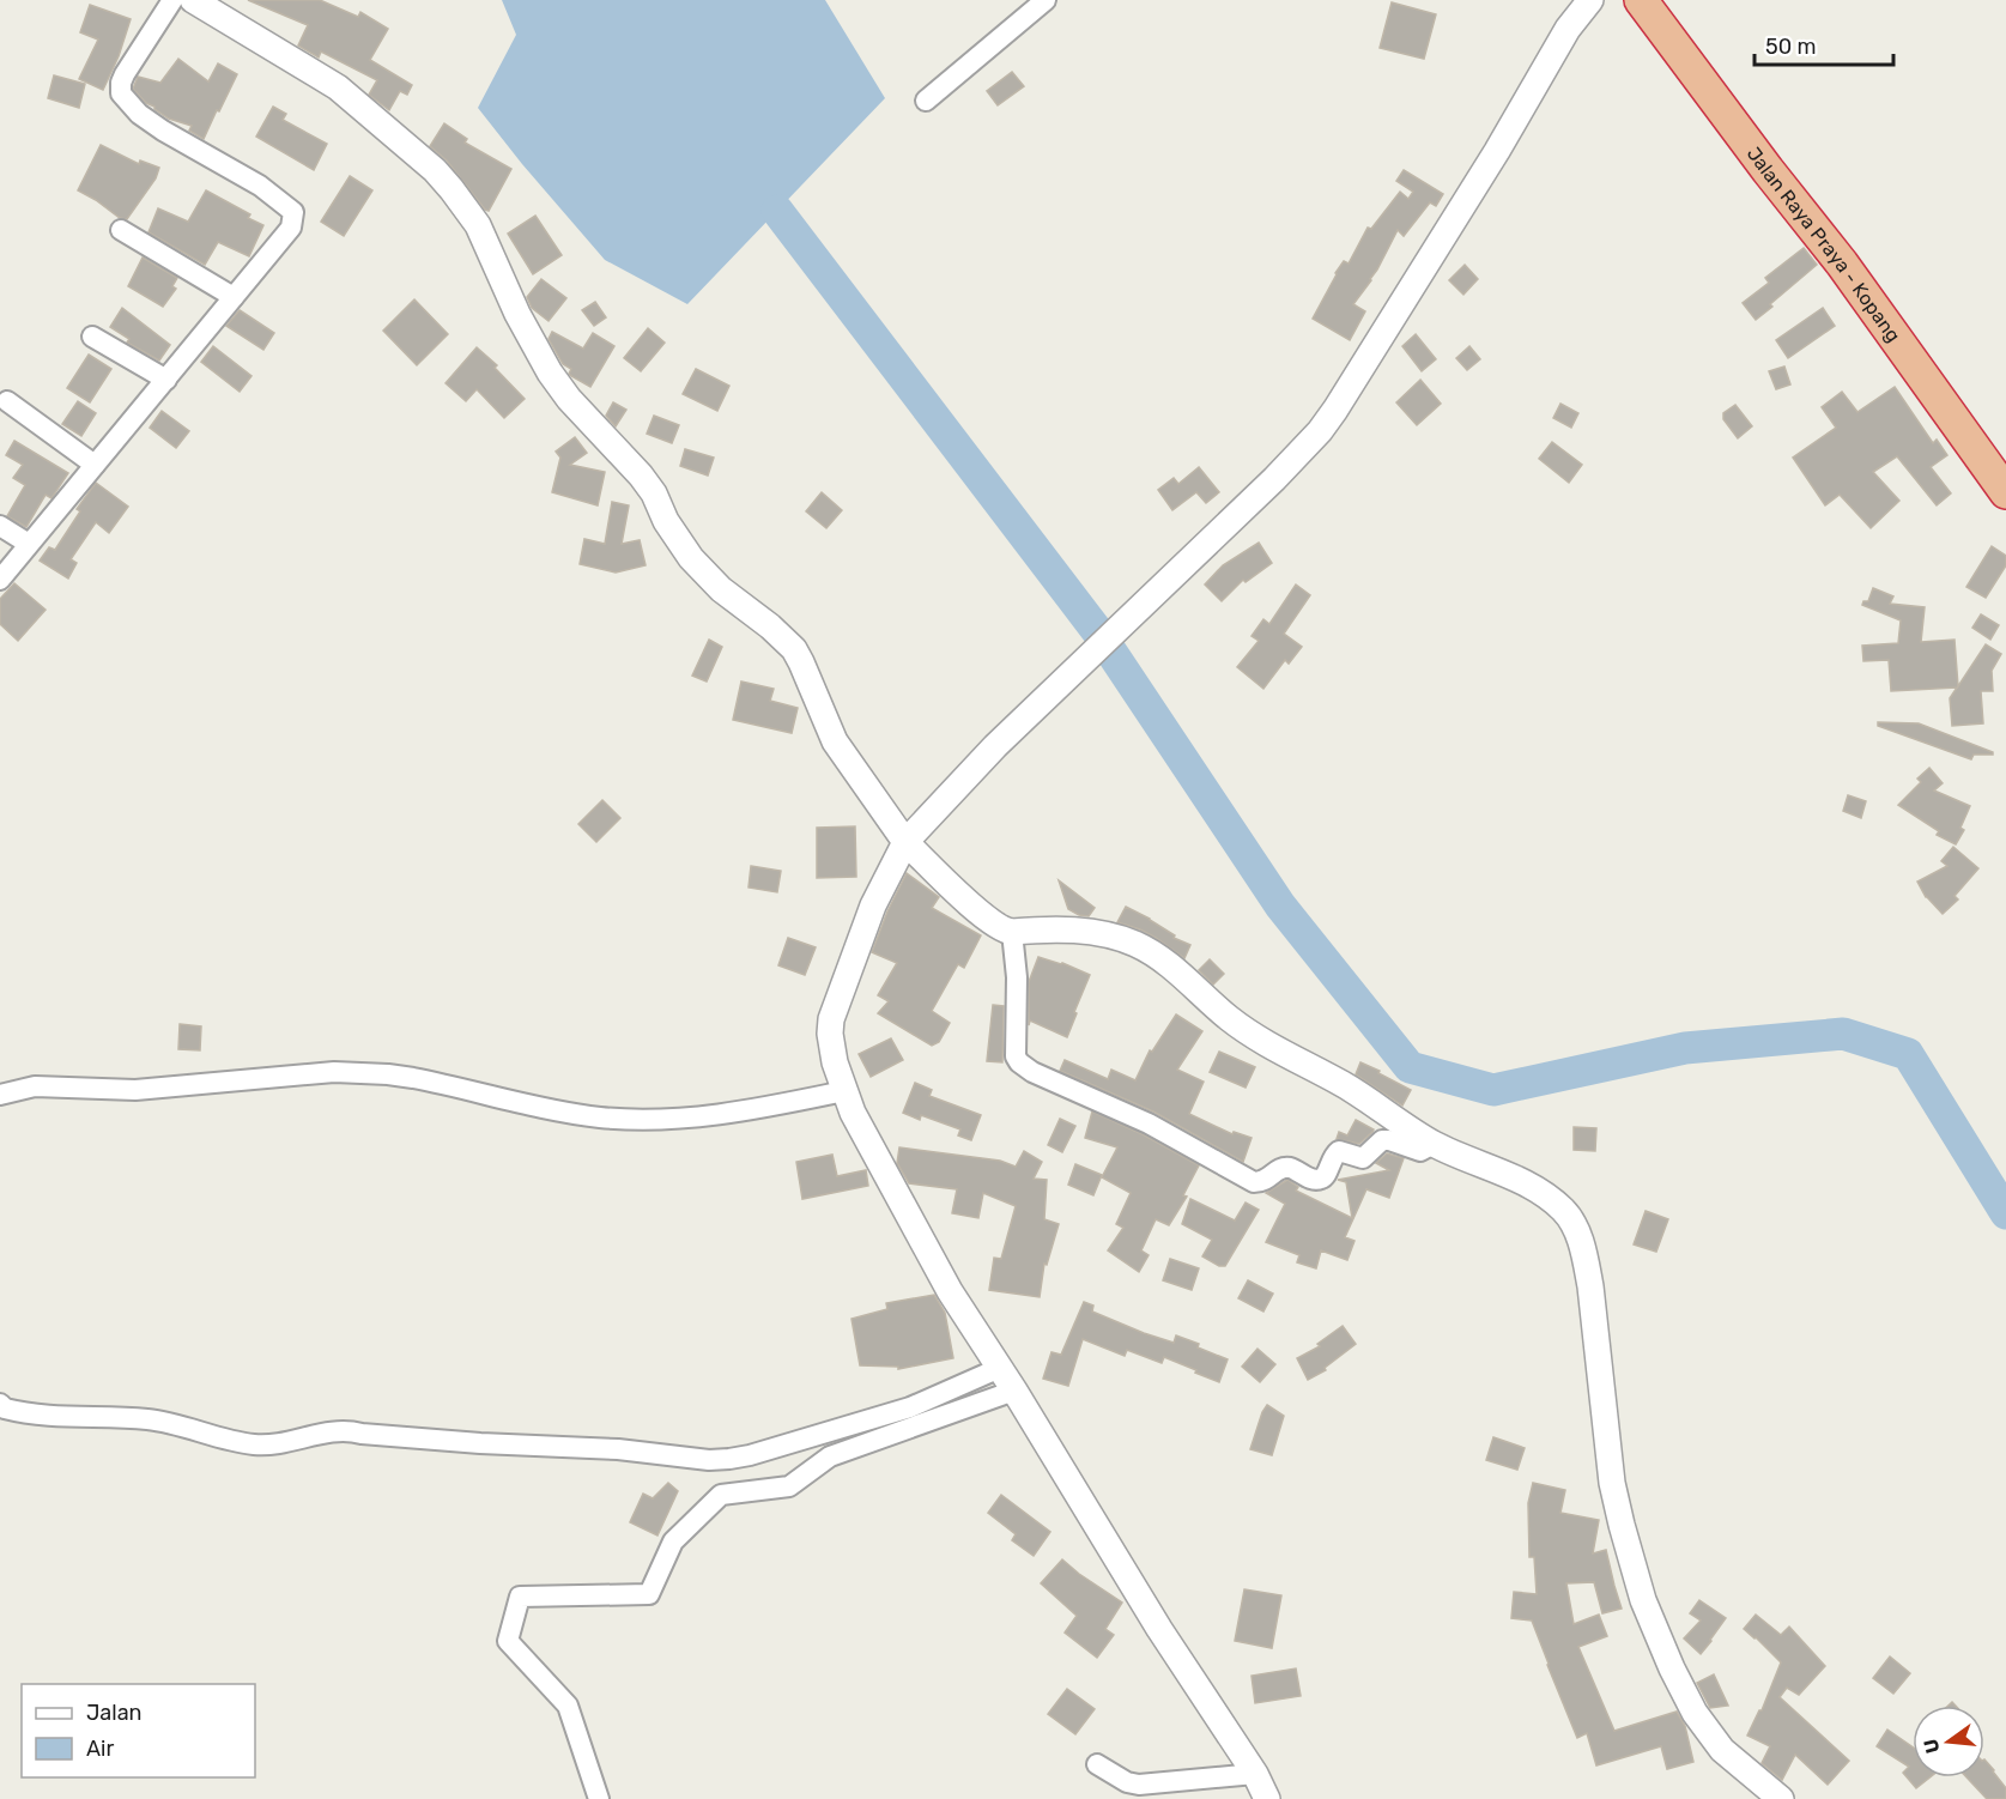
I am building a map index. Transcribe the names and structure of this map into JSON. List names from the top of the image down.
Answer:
{
  "streets": {
    "highway": ["Jalan Raya Praya - Kopang"]
  },
  "legend": ["Jalan", "Air"],
  "scale_bar": "50 m",
  "north": "left"
}
